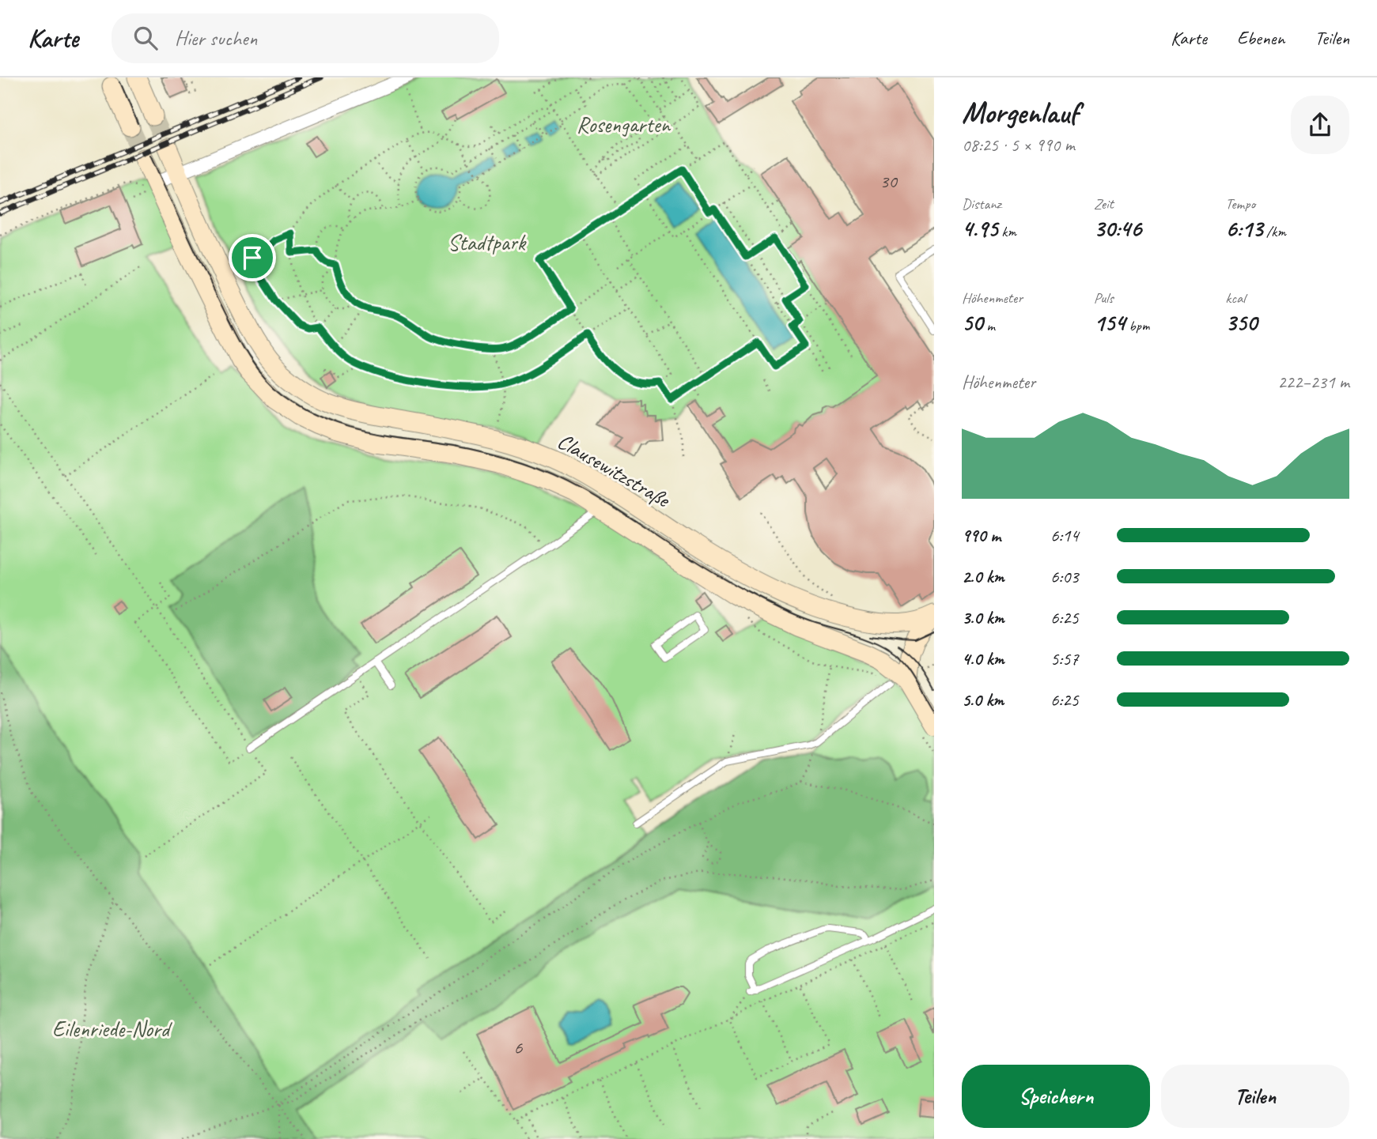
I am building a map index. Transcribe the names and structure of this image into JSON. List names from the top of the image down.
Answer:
{
  "streets": {
    "street": ["Clausewitzstraße"]
  },
  "parks": ["Rosengarten", "Stadtpark", "Eilenriede-Nord"],
  "house_numbers": ["30", "6"],
  "page": {
    "header": "Karte",
    "search": "Hier suchen",
    "nav": ["Karte", "Ebenen", "Teilen"],
    "heading": ["Morgenlauf", "08:25 · 5 × 990 m"],
    "stats": [
      ["Distanz", "4.95 km"],
      ["Zeit", "30:46"],
      ["Tempo", "6:13 /km"],
      ["Höhenmeter", "50 m"],
      ["Puls", "154 bpm"],
      ["kcal", "350"]
    ],
    "chart": ["Höhenmeter", "222–231 m"],
    "list": [
      {
        "name": "990 m",
        "note": "6:14"
      },
      {
        "name": "2.0 km",
        "note": "6:03"
      },
      {
        "name": "3.0 km",
        "note": "6:25"
      },
      {
        "name": "4.0 km",
        "note": "5:57"
      },
      {
        "name": "5.0 km",
        "note": "6:25"
      }
    ],
    "buttons": ["Speichern", "Teilen"]
  }
}
